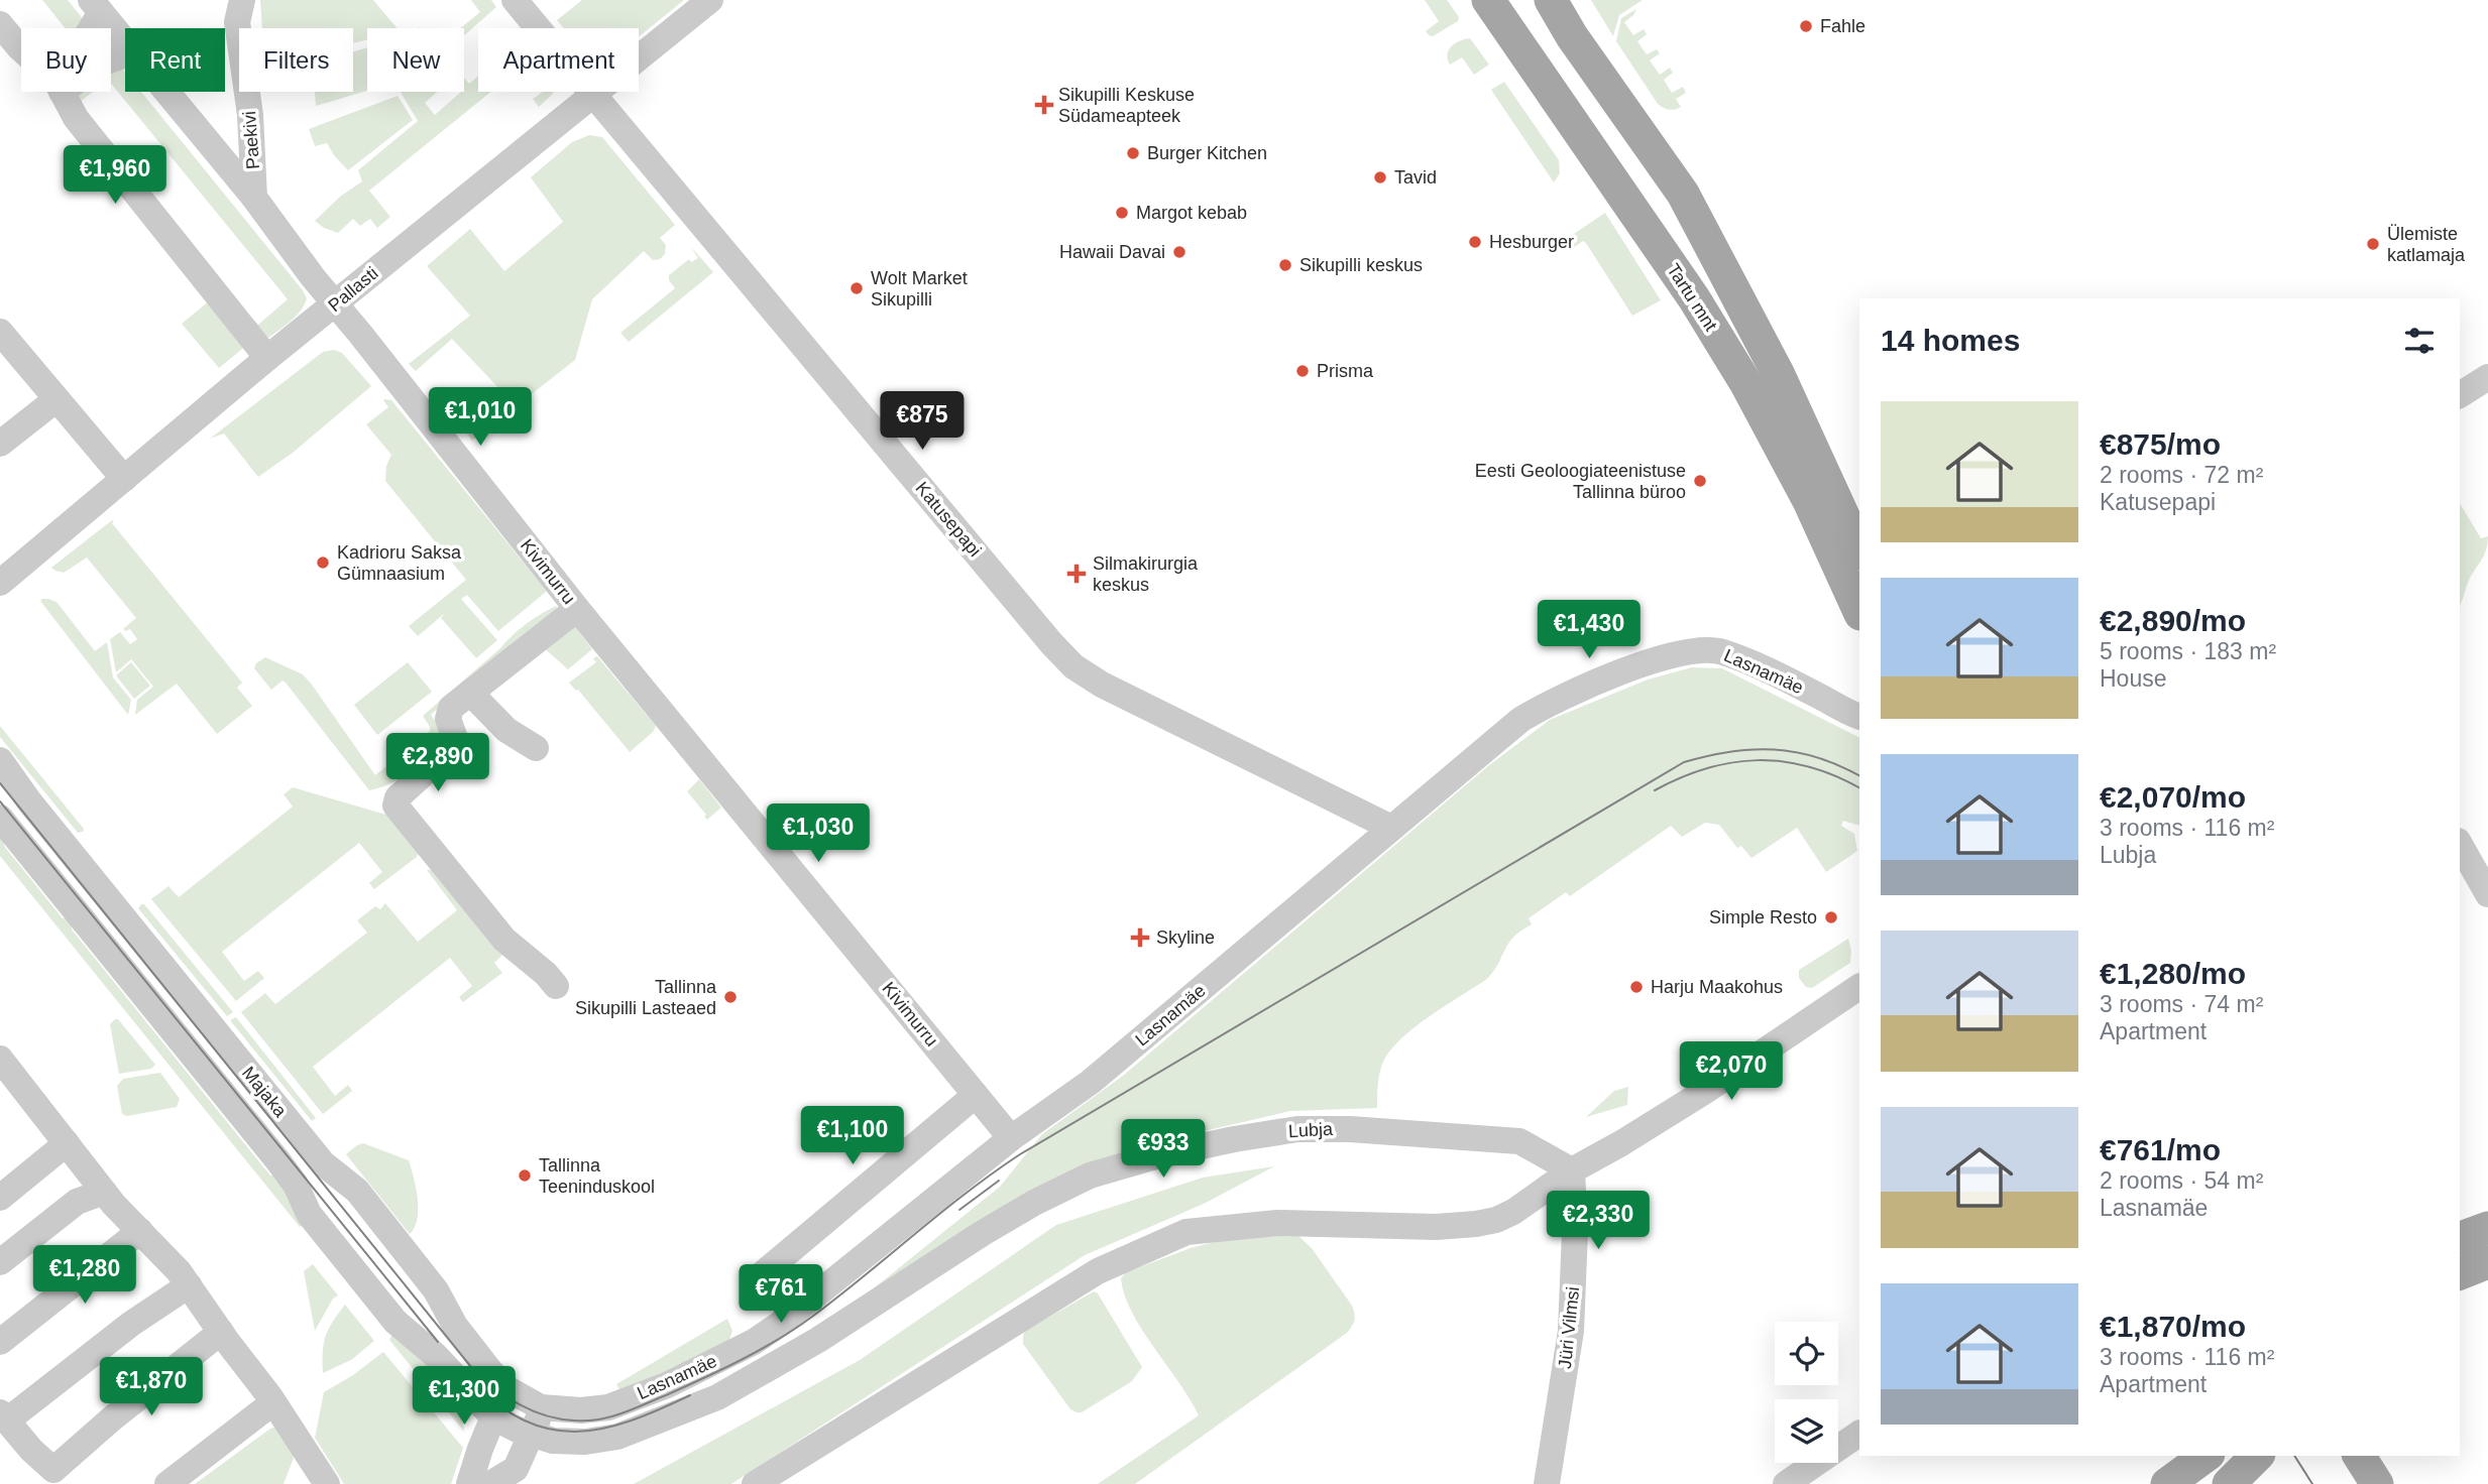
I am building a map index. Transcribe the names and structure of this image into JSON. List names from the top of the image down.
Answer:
{
  "streets": {
    "main road": ["Tartu mnt"],
    "street": [
      "Paekivi",
      "Pallasti",
      "Katusepapi",
      "Kivimurru",
      "Lasnamäe",
      "Majaka",
      "Lubja",
      "Jüri Vilmsi"
    ]
  },
  "crossings": [
    ["Paekivi", "Kivimurru"],
    ["Pallasti", "Katusepapi"],
    ["Pallasti", "Kivimurru"],
    ["Katusepapi", "Lasnamäe"],
    ["Kivimurru", "Lasnamäe"],
    ["Lasnamäe", "Majaka"],
    ["Lasnamäe", "Lubja"],
    ["Lubja", "Jüri Vilmsi"]
  ],
  "places": {
    "other": [
      "Fahle",
      "Burger Kitchen",
      "Tavid",
      "Margot kebab",
      "Hesburger",
      "Ülemiste katlamaja",
      "Hawaii Davai",
      "Sikupilli keskus",
      "Wolt Market Sikupilli",
      "Prisma",
      "Eesti Geoloogiateenistuse Tallinna büroo",
      "Kadrioru Saksa Gümnaasium",
      "Simple Resto",
      "Harju Maakohus",
      "Tallinna Sikupilli Lasteaed",
      "Tallinna Teeninduskool"
    ],
    "health": ["Sikupilli Keskuse Südameapteek", "Silmakirurgia keskus", "Skyline"]
  },
  "page": {
    "chip": [
      "Buy",
      "Rent",
      "Filters",
      "New",
      "Apartment"
    ],
    "price": [
      "€1,960",
      "€1,010",
      "€875",
      "€1,430",
      "€2,890",
      "€1,030",
      "€2,070",
      "€1,100",
      "€933",
      "€2,330",
      "€1,280",
      "€761",
      "€1,870",
      "€1,300"
    ],
    "heading": "14 homes",
    "list": [
      {
        "name": "€875/mo",
        "note": "2 rooms · 72 m² · Katusepapi"
      },
      {
        "name": "€2,890/mo",
        "note": "5 rooms · 183 m² · House"
      },
      {
        "name": "€2,070/mo",
        "note": "3 rooms · 116 m² · Lubja"
      },
      {
        "name": "€1,280/mo",
        "note": "3 rooms · 74 m² · Apartment"
      },
      {
        "name": "€761/mo",
        "note": "2 rooms · 54 m² · Lasnamäe"
      },
      {
        "name": "€1,870/mo",
        "note": "3 rooms · 116 m² · Apartment"
      }
    ]
  }
}
